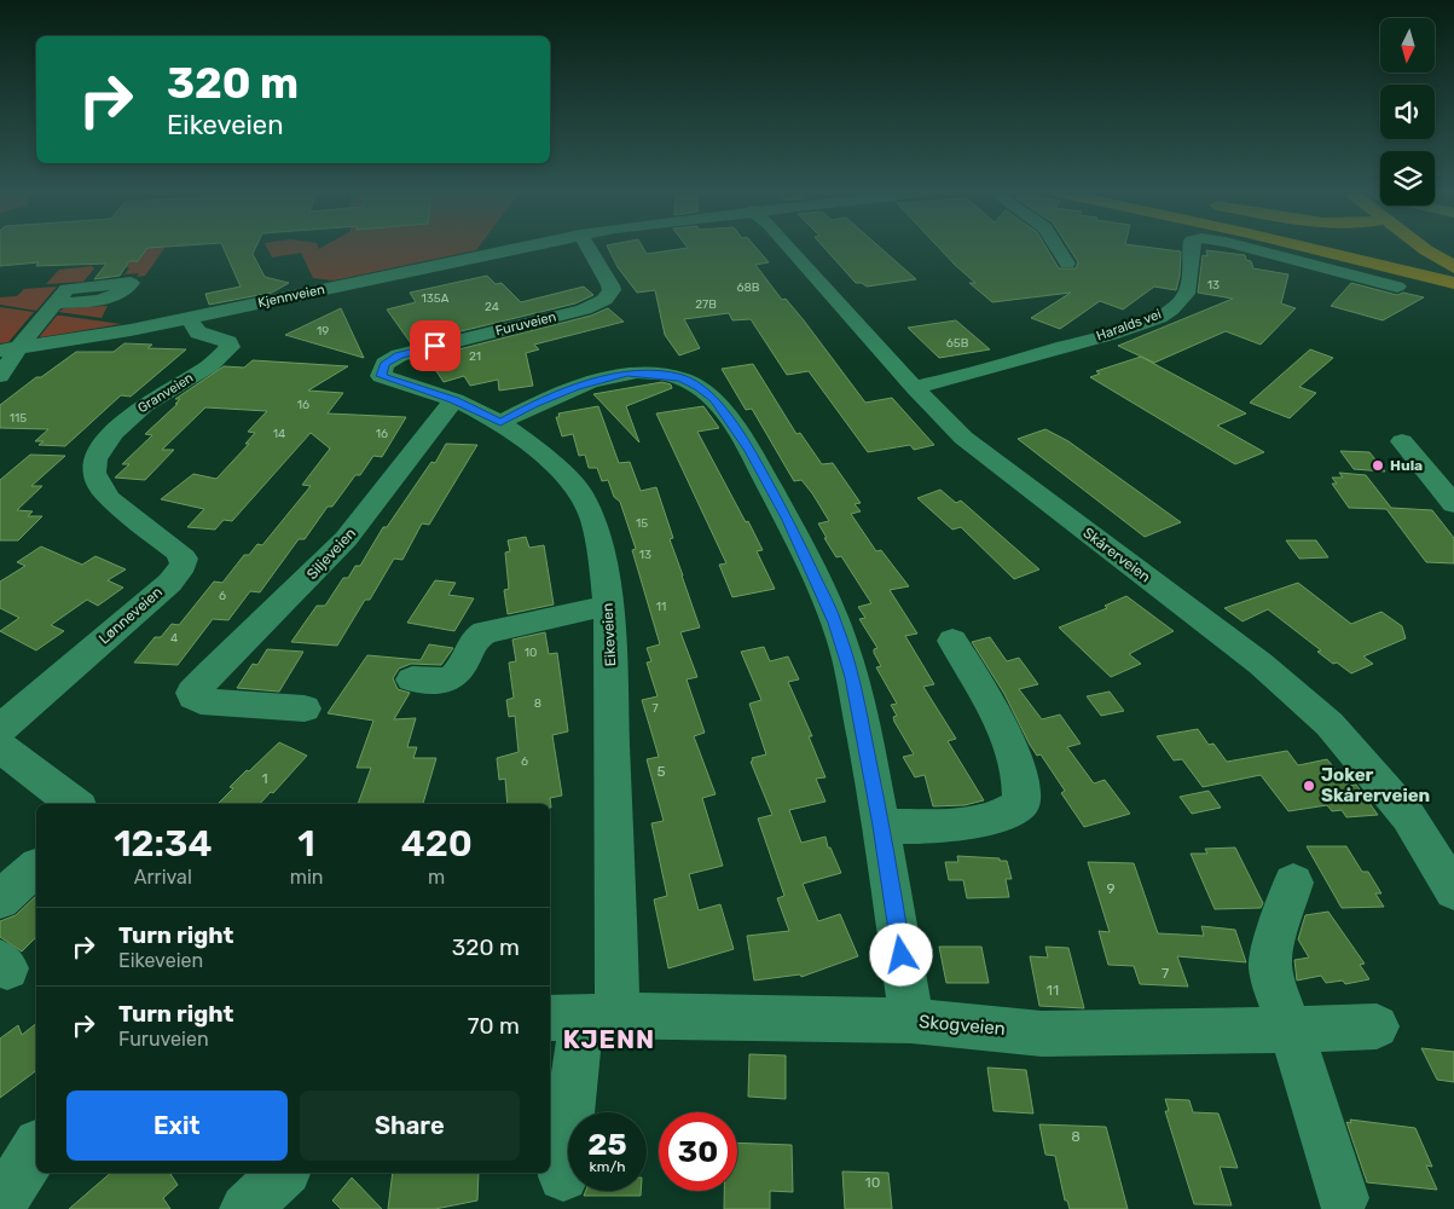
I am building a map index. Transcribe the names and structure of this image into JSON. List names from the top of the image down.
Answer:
{
  "streets": {
    "street": [
      "Kjennveien",
      "Furuveien",
      "Haralds vei",
      "Granveien",
      "Siljeveien",
      "Skårerveien",
      "Lønneveien",
      "Eikeveien",
      "Skogveien"
    ]
  },
  "crossings": [
    ["Kjennveien", "Granveien"],
    ["Furuveien", "Eikeveien"],
    ["Haralds vei", "Skårerveien"],
    ["Granveien", "Lønneveien"],
    ["Siljeveien", "Eikeveien"],
    ["Eikeveien", "Skogveien"]
  ],
  "districts": ["KJENN"],
  "places": ["Hula", "Joker Skårerveien"],
  "house_numbers": [
    "13",
    "68B",
    "135A",
    "27B",
    "24",
    "19",
    "65B",
    "21",
    "16",
    "115",
    "14",
    "16",
    "15",
    "13",
    "6",
    "11",
    "4",
    "10",
    "8",
    "7",
    "6",
    "5",
    "1",
    "9",
    "7",
    "11",
    "8",
    "10"
  ],
  "north": "bottom",
  "page": {
    "turn": ["320 m", "Eikeveien"],
    "eta": [
      "12:34",
      "Arrival",
      "1",
      "min",
      "420",
      "m"
    ],
    "list": [
      {
        "name": "Turn right",
        "note": "Eikeveien",
        "value": "320 m"
      },
      {
        "name": "Turn right",
        "note": "Furuveien",
        "value": "70 m"
      }
    ],
    "buttons": ["Exit", "Share"],
    "speed": "25 km/h",
    "limit": "30"
  }
}
